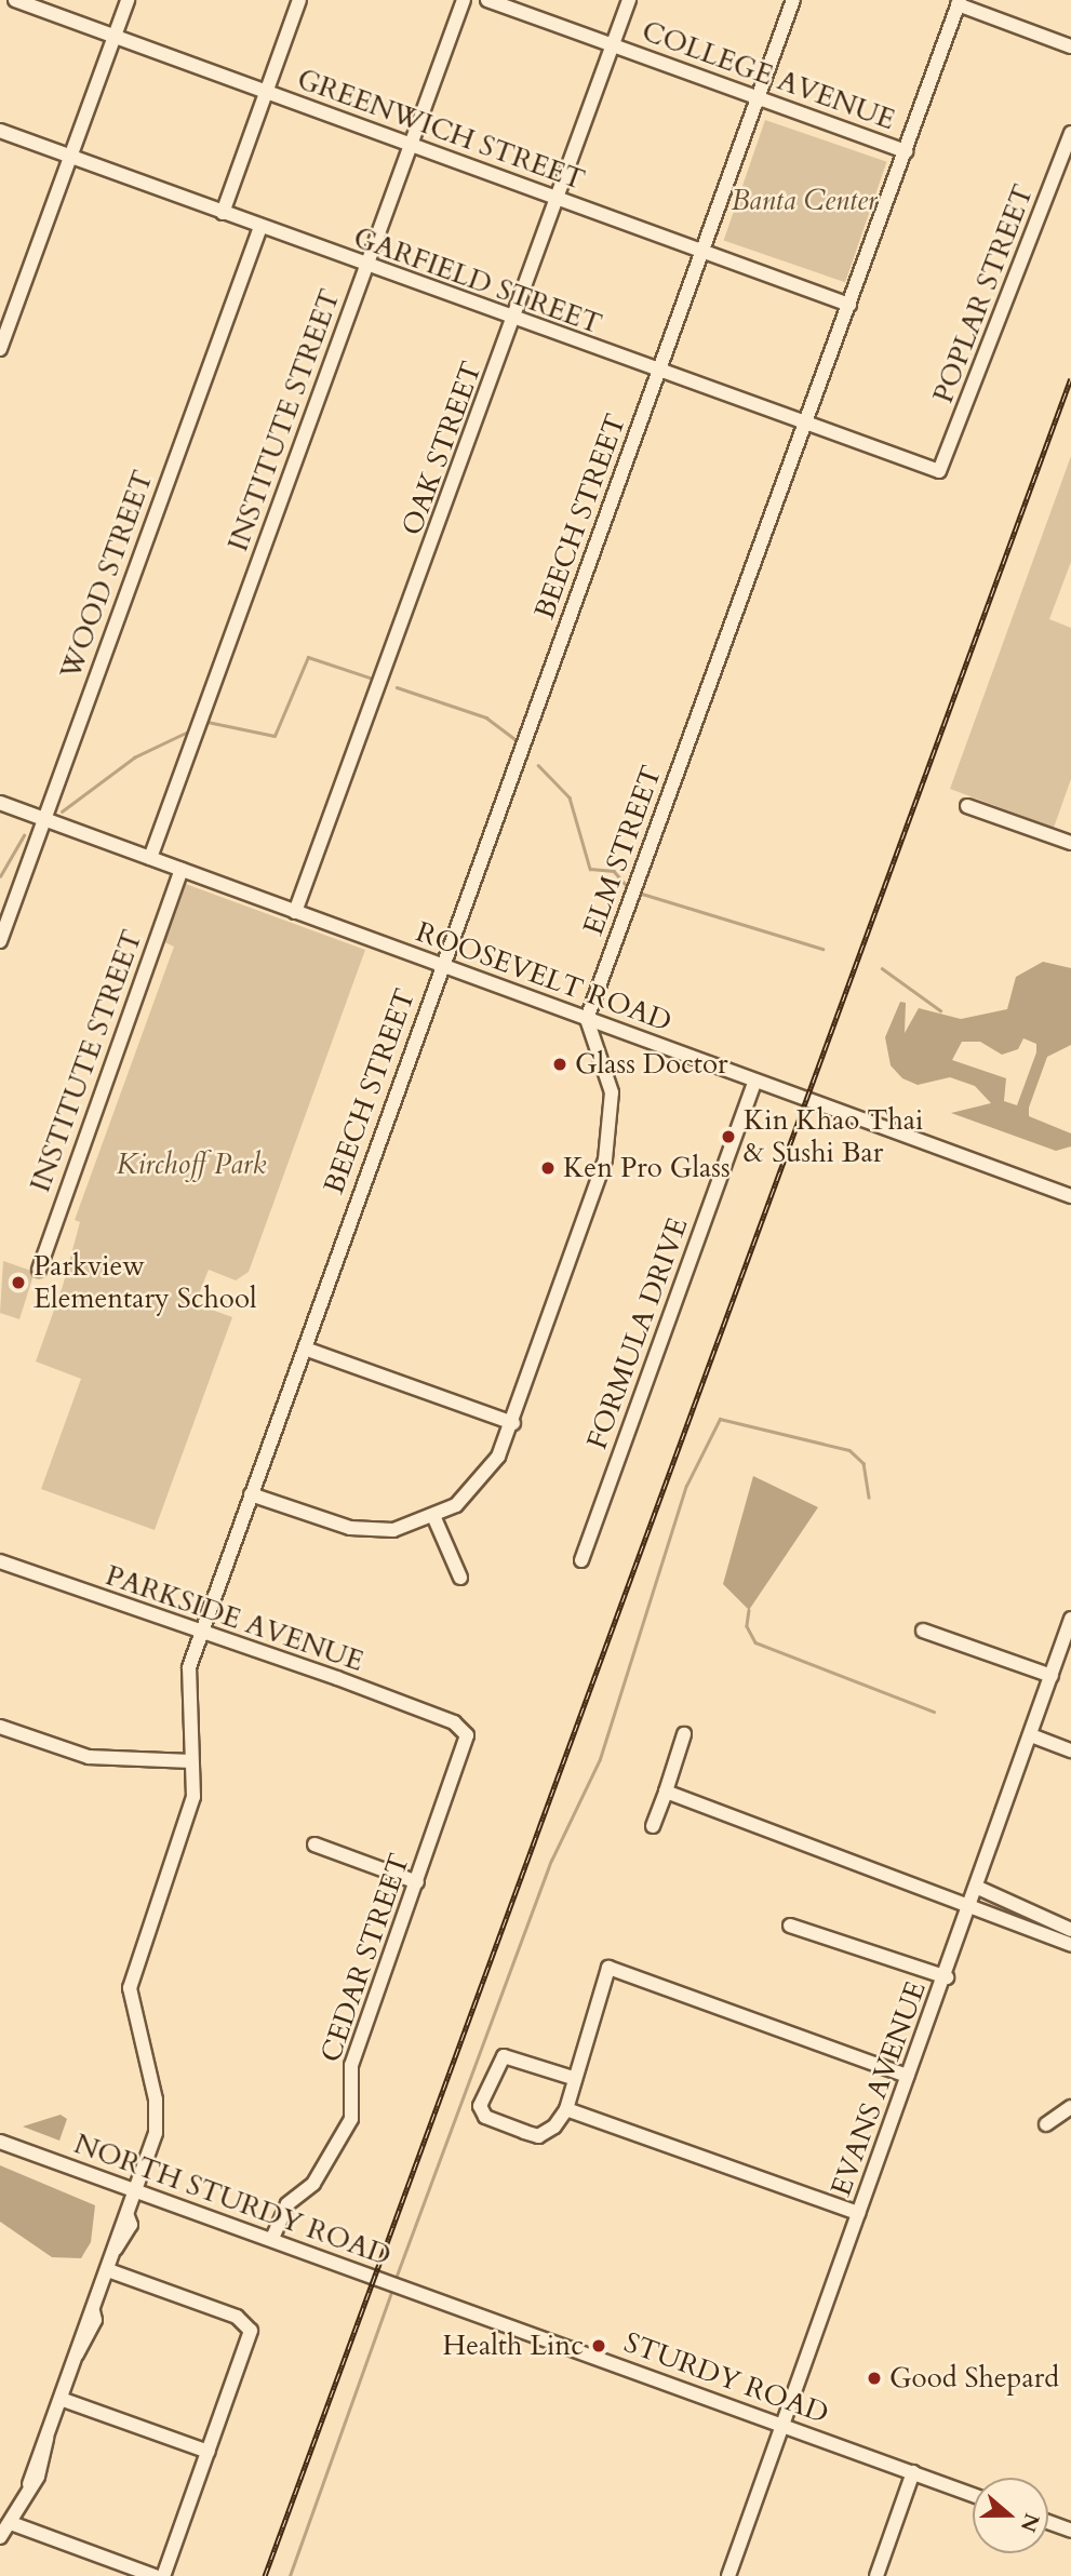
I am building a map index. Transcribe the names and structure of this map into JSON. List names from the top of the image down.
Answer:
{
  "streets": {
    "street": [
      "COLLEGE AVENUE",
      "GREENWICH STREET",
      "GARFIELD STREET",
      "POPLAR STREET",
      "INSTITUTE STREET",
      "OAK STREET",
      "BEECH STREET",
      "WOOD STREET",
      "ELM STREET",
      "ROOSEVELT ROAD",
      "FORMULA DRIVE",
      "PARKSIDE AVENUE",
      "CEDAR STREET",
      "EVANS AVENUE",
      "NORTH STURDY ROAD",
      "STURDY ROAD"
    ]
  },
  "crossings": [
    ["COLLEGE AVENUE", "OAK STREET"],
    ["COLLEGE AVENUE", "BEECH STREET"],
    ["COLLEGE AVENUE", "ELM STREET"],
    ["GREENWICH STREET", "INSTITUTE STREET"],
    ["GREENWICH STREET", "OAK STREET"],
    ["GREENWICH STREET", "BEECH STREET"],
    ["GREENWICH STREET", "ELM STREET"],
    ["GARFIELD STREET", "POPLAR STREET"],
    ["GARFIELD STREET", "INSTITUTE STREET"],
    ["GARFIELD STREET", "OAK STREET"],
    ["GARFIELD STREET", "BEECH STREET"],
    ["GARFIELD STREET", "WOOD STREET"],
    ["GARFIELD STREET", "ELM STREET"],
    ["INSTITUTE STREET", "ROOSEVELT ROAD"],
    ["OAK STREET", "ROOSEVELT ROAD"],
    ["BEECH STREET", "ROOSEVELT ROAD"],
    ["BEECH STREET", "PARKSIDE AVENUE"],
    ["BEECH STREET", "NORTH STURDY ROAD"],
    ["WOOD STREET", "ROOSEVELT ROAD"],
    ["ELM STREET", "ROOSEVELT ROAD"],
    ["ROOSEVELT ROAD", "FORMULA DRIVE"],
    ["PARKSIDE AVENUE", "CEDAR STREET"],
    ["CEDAR STREET", "NORTH STURDY ROAD"],
    ["EVANS AVENUE", "STURDY ROAD"],
    ["NORTH STURDY ROAD", "STURDY ROAD"]
  ],
  "parks": ["Banta Center", "Kirchoff Park"],
  "places": [
    "Glass Doctor",
    "Kin Khao Thai & Sushi Bar",
    "Ken Pro Glass",
    "Parkview Elementary School",
    "Health Linc",
    "Good Shepard"
  ],
  "north": "right"
}
